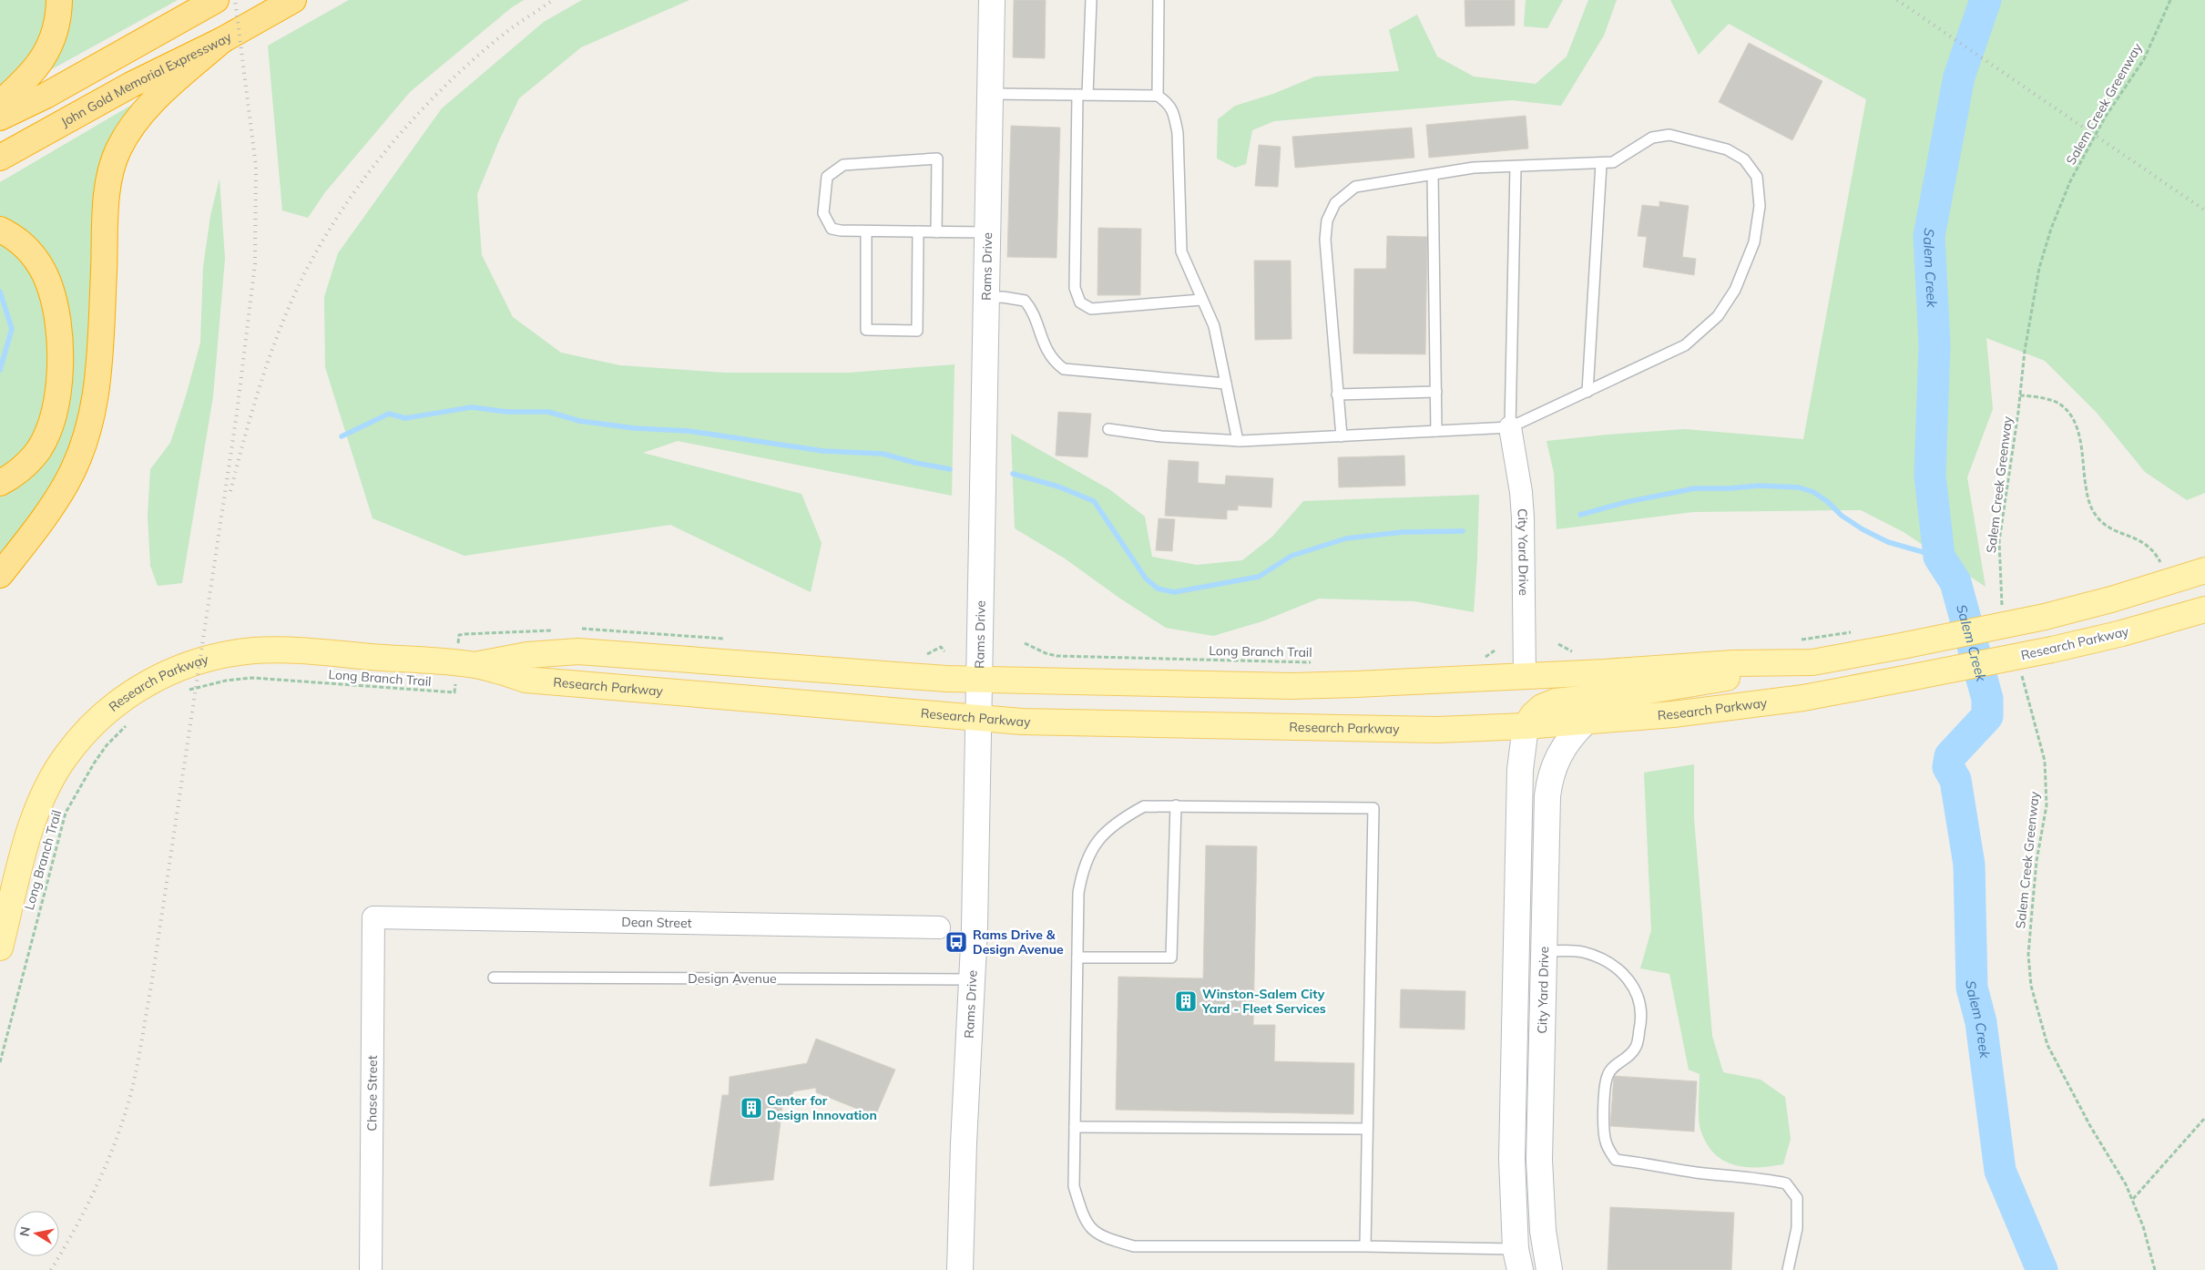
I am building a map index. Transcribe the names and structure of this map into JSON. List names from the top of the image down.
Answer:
{
  "streets": {
    "highway": ["John Gold Memorial Expressway"],
    "main road": ["Rams Drive", "City Yard Drive", "Research Parkway"],
    "street": ["Dean Street", "Chase Street"],
    "lane": ["Design Avenue"],
    "path": ["Salem Creek Greenway", "Long Branch Trail"]
  },
  "crossings": [
    ["Rams Drive", "Research Parkway"],
    ["Rams Drive", "Design Avenue"],
    ["City Yard Drive", "Research Parkway"],
    ["Dean Street", "Chase Street"]
  ],
  "water": ["Salem Creek"],
  "places": {
    "bus stop": ["Rams Drive & Design Avenue"],
    "building": ["Winston-Salem City Yard - Fleet Services", "Center for Design Innovation"]
  },
  "north": "left"
}
